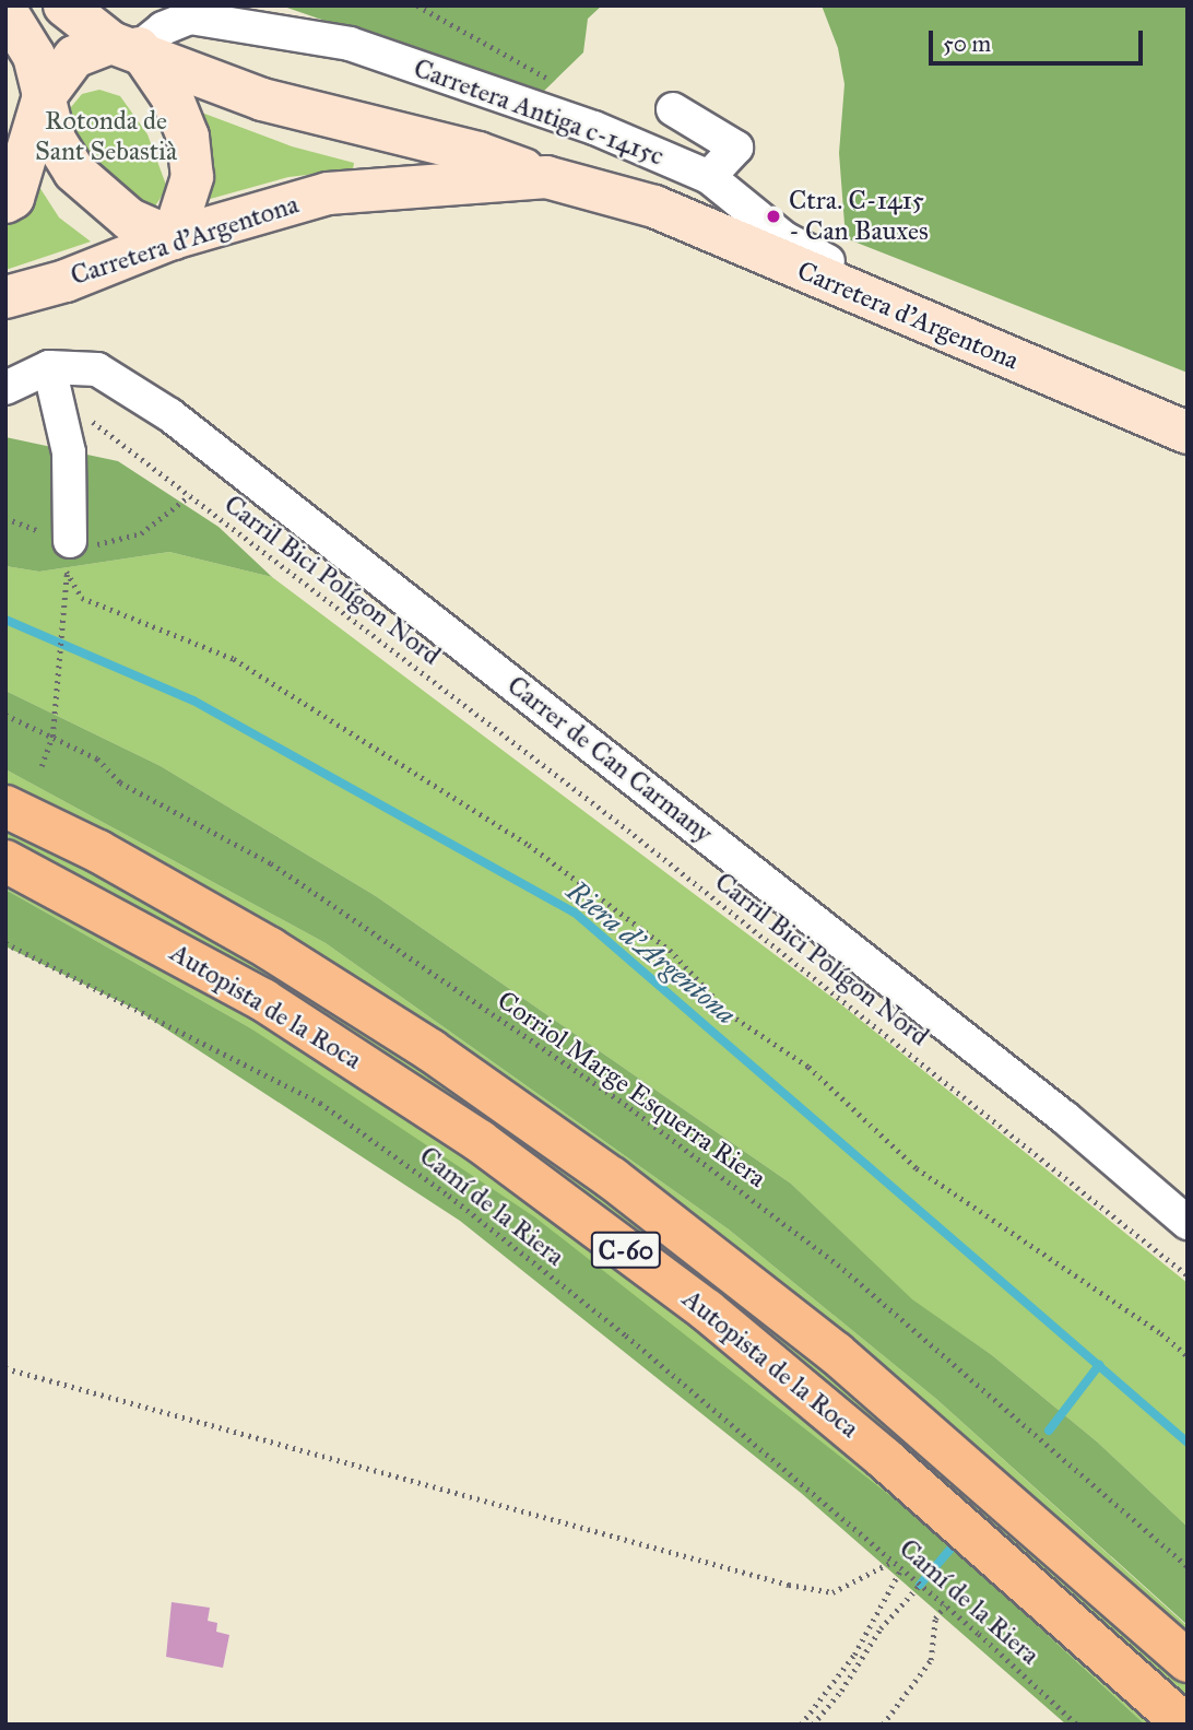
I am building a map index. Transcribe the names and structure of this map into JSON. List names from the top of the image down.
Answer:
{
  "streets": {
    "highway": ["Autopista de la Roca", "C-60"],
    "street": ["Carretera Antiga c-1415c", "Carretera d'Argentona", "Carrer de Can Carmany"],
    "path": ["Carril Bici Polígon Nord", "Corriol Marge Esquerra Riera", "Camí de la Riera"]
  },
  "crossings": [
    ["Carretera Antiga c-1415c", "Carretera d'Argentona"]
  ],
  "water": ["Riera d'Argentona"],
  "parks": ["Rotonda de Sant Sebastià"],
  "places": ["Ctra. C-1415 - Can Bauxes"],
  "scale_bar": "50 m"
}
